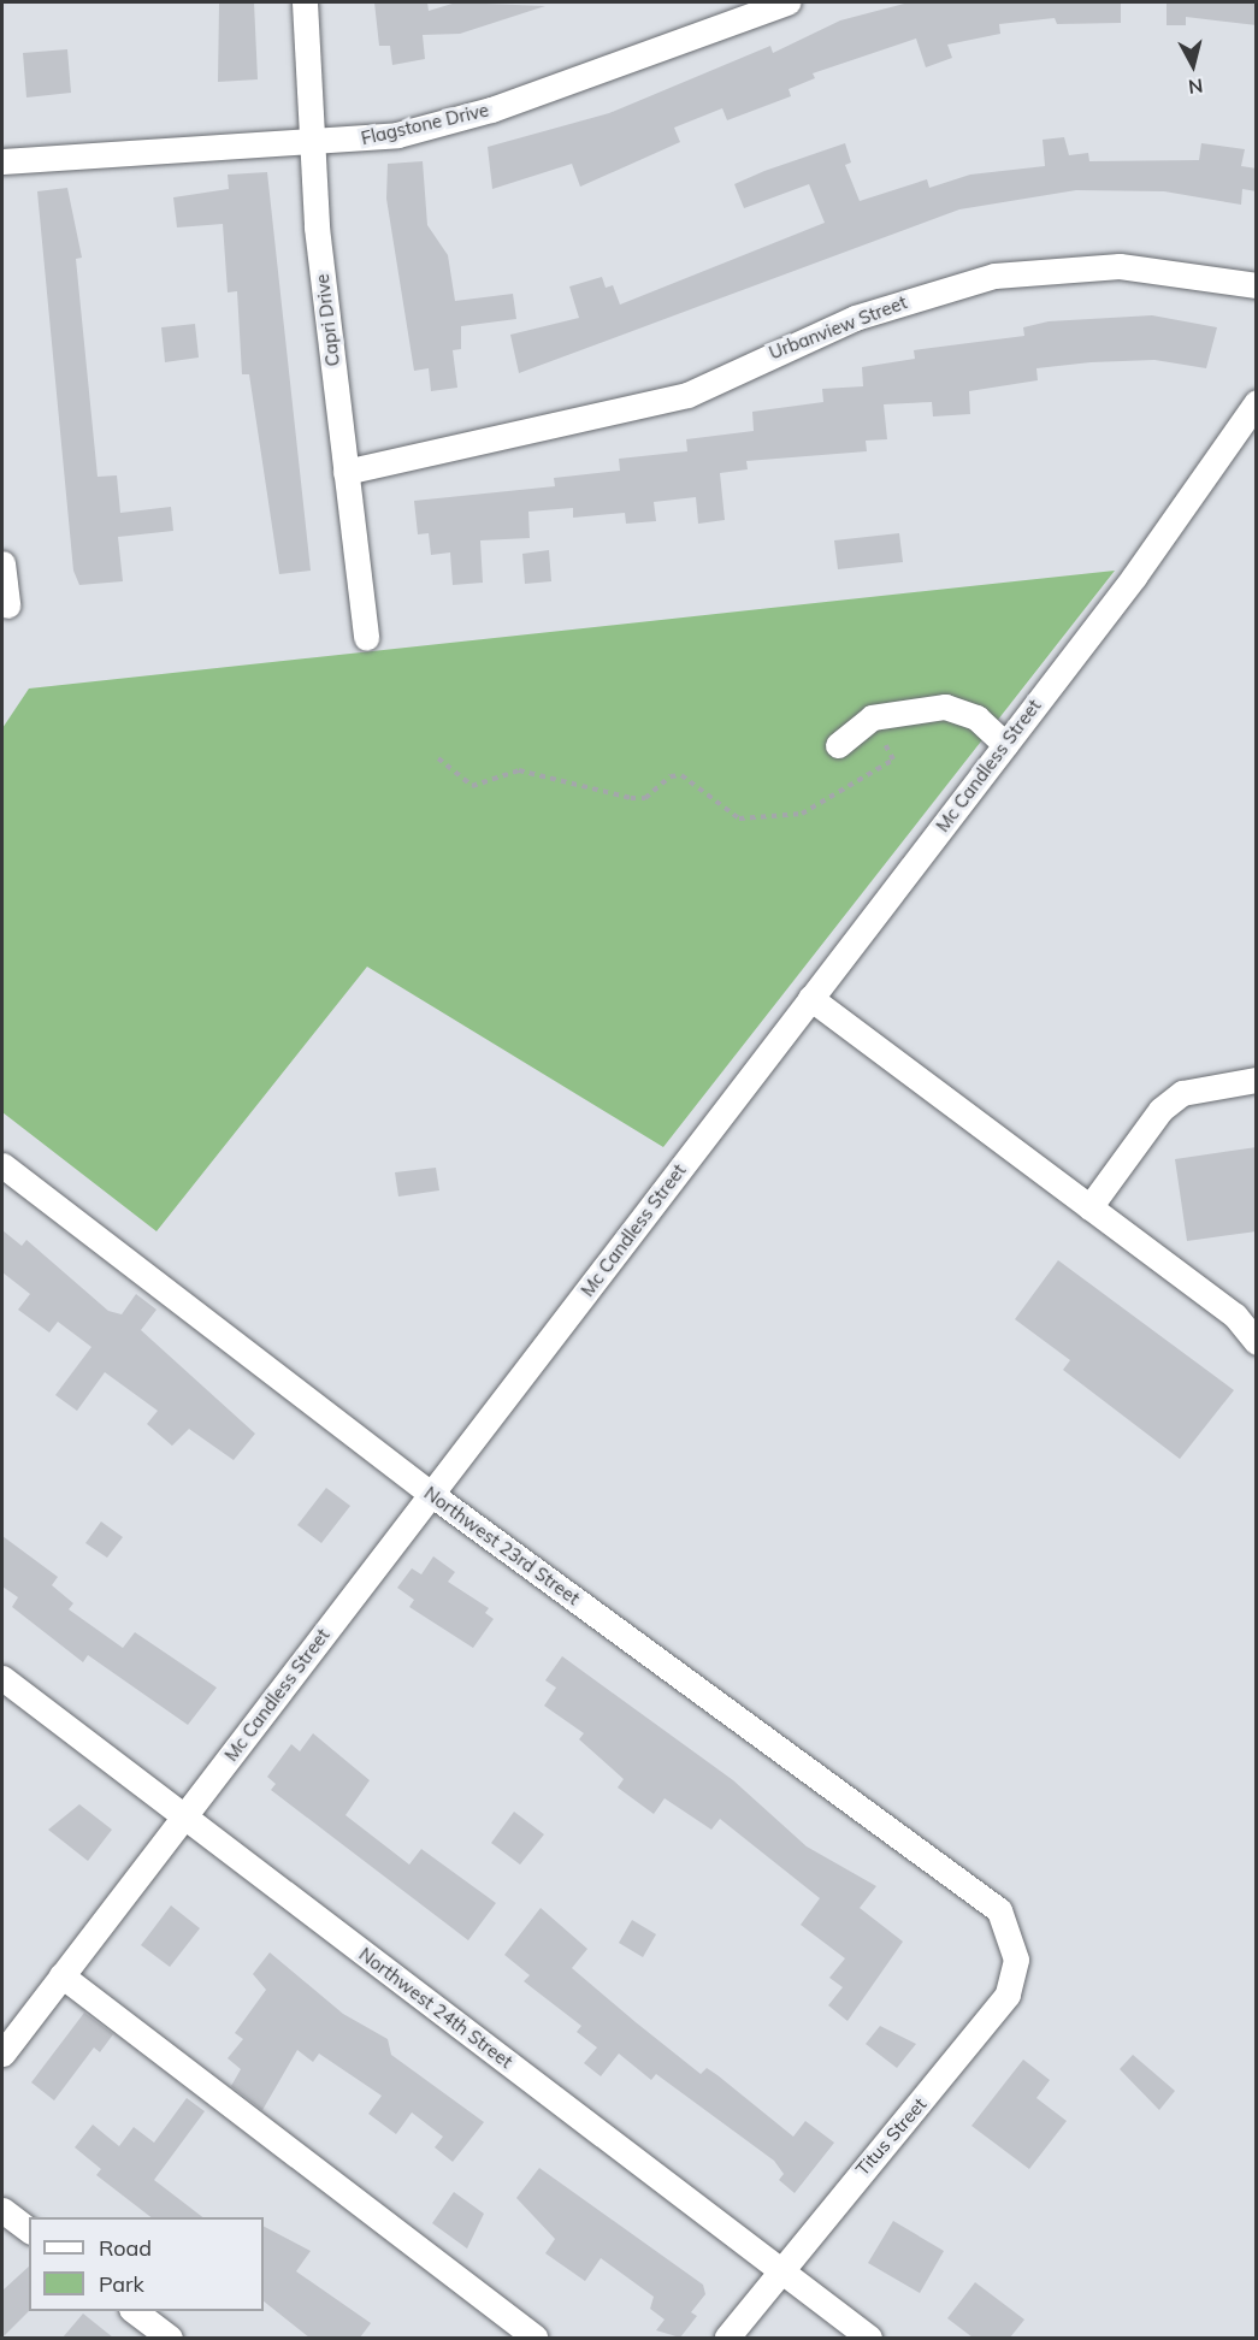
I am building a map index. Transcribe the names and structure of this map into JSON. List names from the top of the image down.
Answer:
{
  "streets": {
    "street": [
      "Flagstone Drive",
      "Capri Drive",
      "Urbanview Street",
      "Mc Candless Street",
      "Northwest 23rd Street",
      "Northwest 24th Street",
      "Titus Street"
    ]
  },
  "crossings": [
    ["Flagstone Drive", "Capri Drive"],
    ["Capri Drive", "Urbanview Street"],
    ["Mc Candless Street", "Northwest 23rd Street"],
    ["Mc Candless Street", "Northwest 24th Street"],
    ["Northwest 23rd Street", "Titus Street"],
    ["Northwest 24th Street", "Titus Street"]
  ],
  "legend": ["Road", "Park"],
  "north": "bottom"
}
